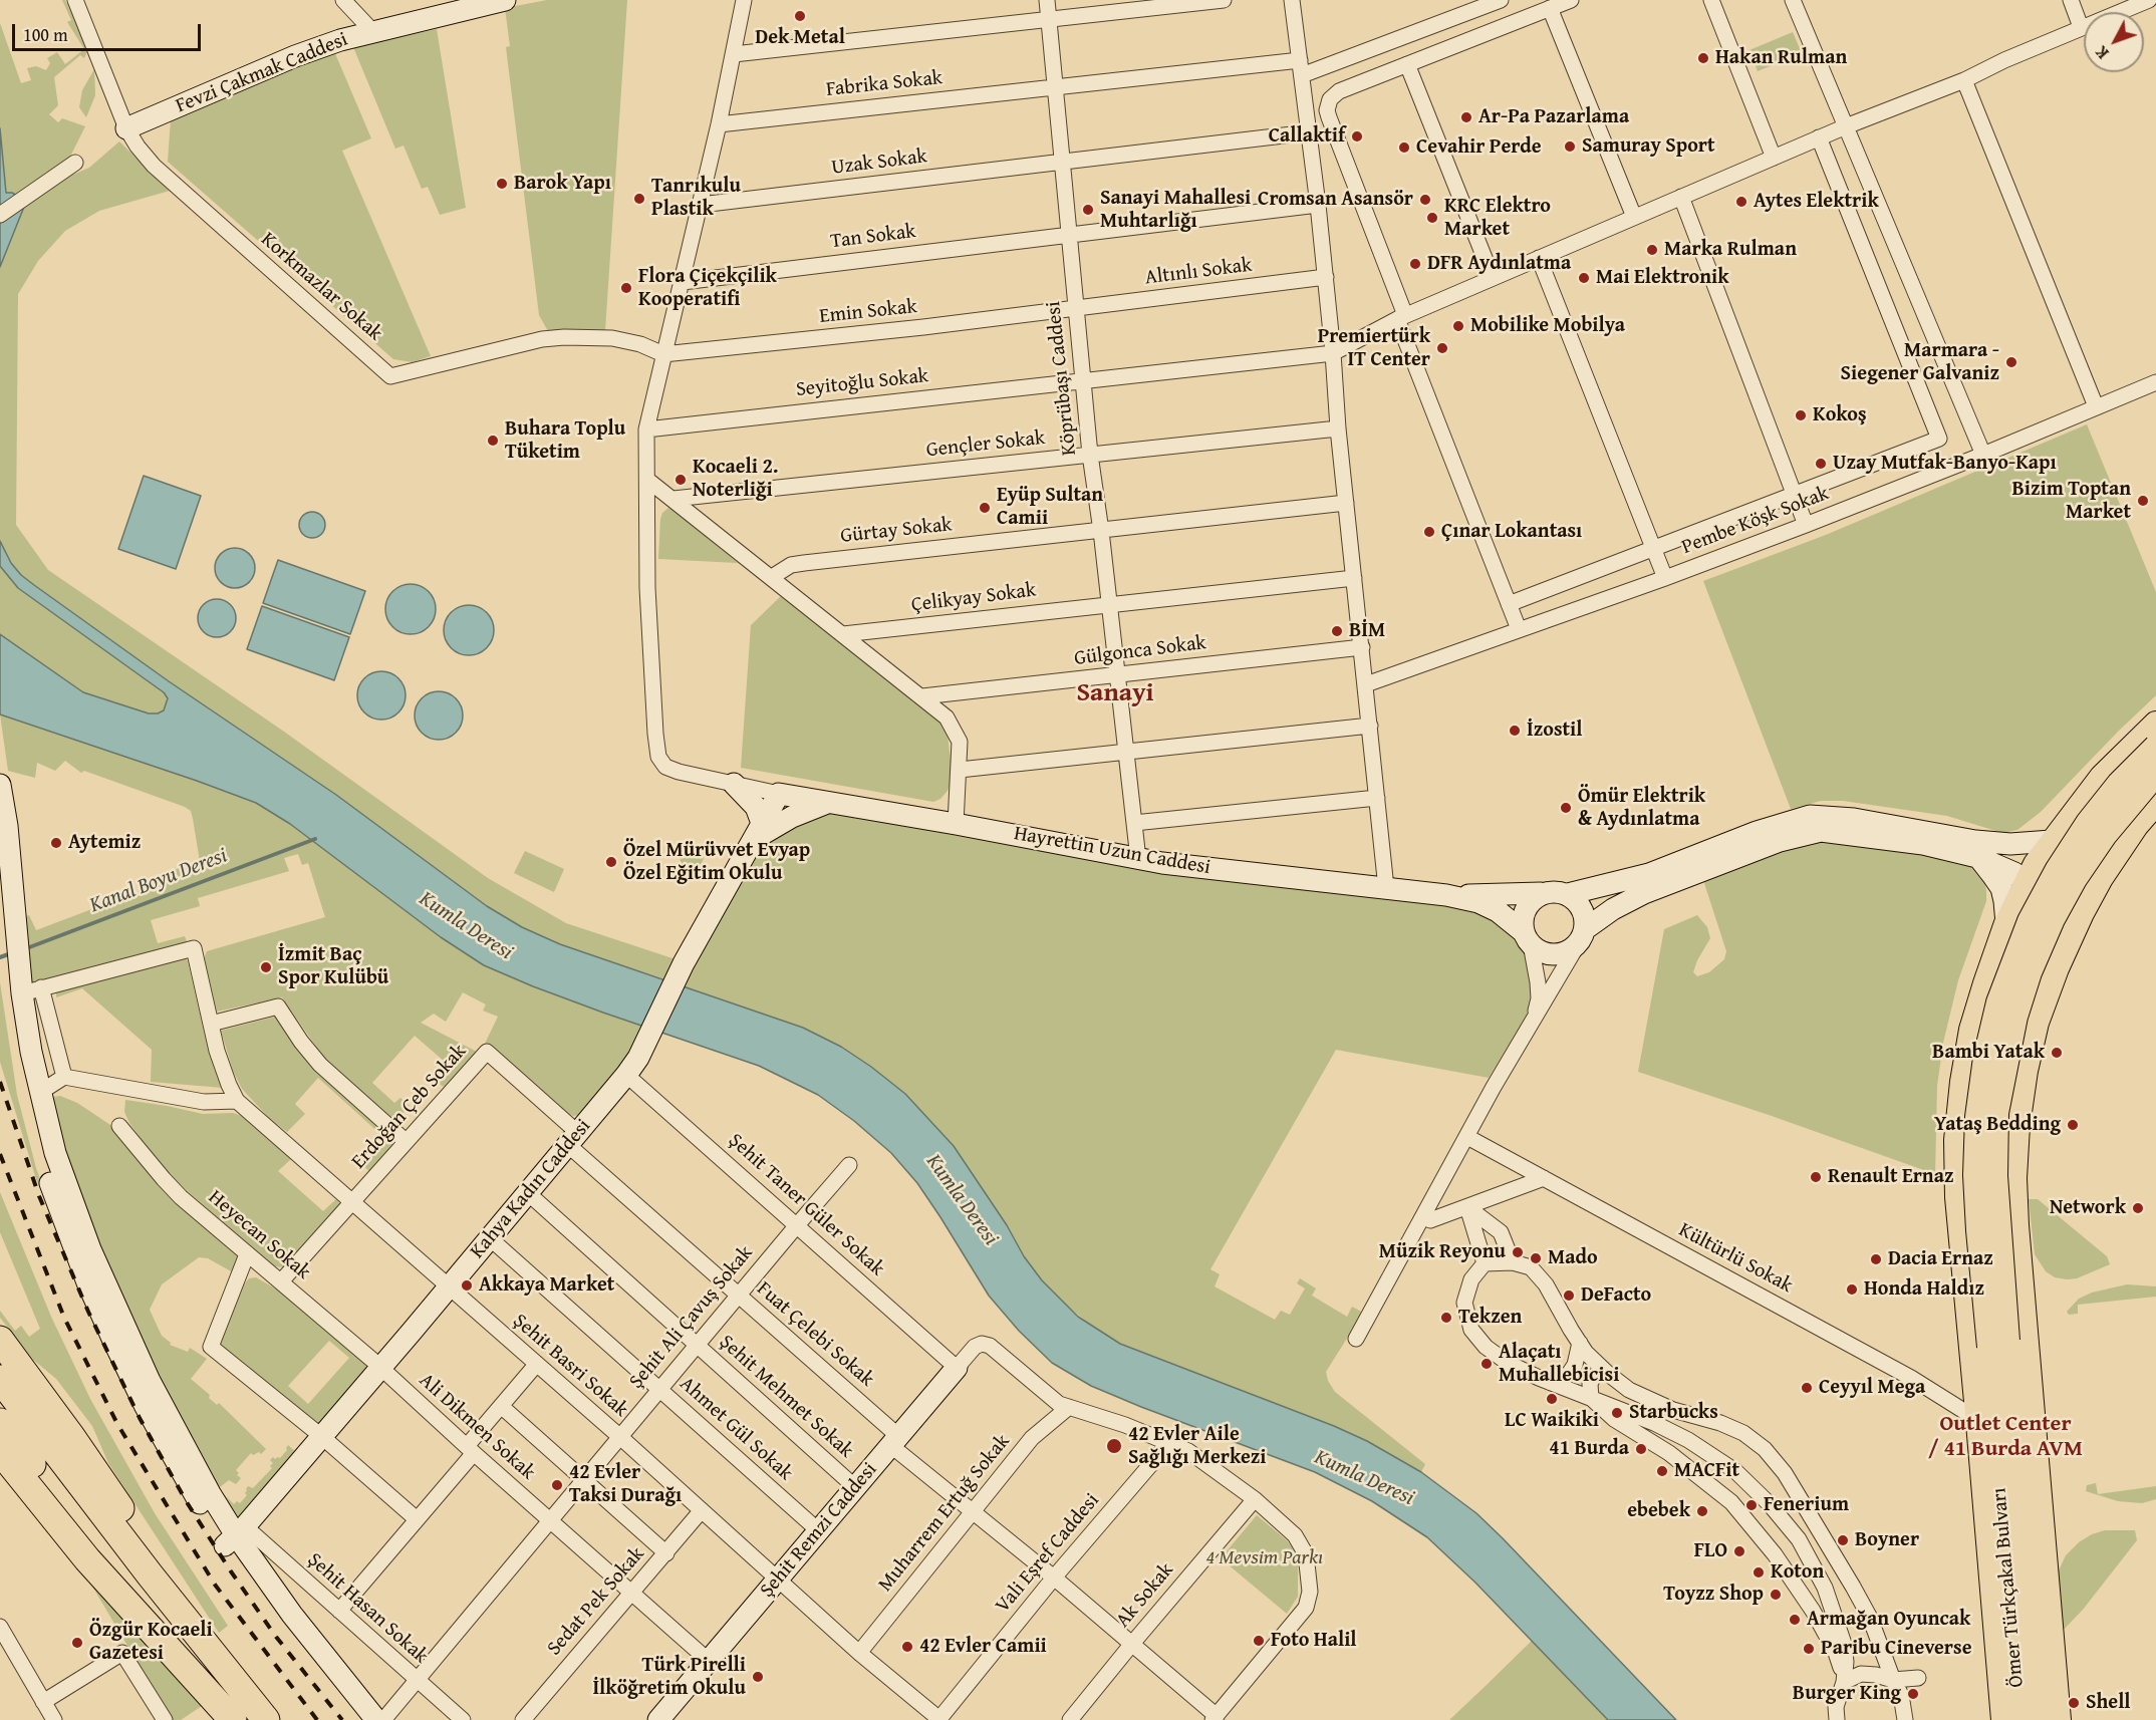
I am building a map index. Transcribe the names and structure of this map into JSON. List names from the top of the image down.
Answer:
{
  "streets": {
    "main road": ["Ömer Türkçakal Bulvarı"],
    "street": [
      "Fevzi Çakmak Caddesi",
      "Fabrika Sokak",
      "Uzak Sokak",
      "Tan Sokak",
      "Altınlı Sokak",
      "Korkmazlar Sokak",
      "Emin Sokak",
      "Köprübaşı Caddesi",
      "Seyitoğlu Sokak",
      "Gençler Sokak",
      "Pembe Köşk Sokak",
      "Gürtay Sokak",
      "Çelikyay Sokak",
      "Gülgonca Sokak",
      "Hayrettin Uzun Caddesi",
      "Erdoğan Çeb Sokak",
      "Kahya Kadın Caddesi",
      "Şehit Taner Güler Sokak",
      "Heyecan Sokak",
      "Kültürlü Sokak",
      "Şehit Ali Çavuş Sokak",
      "Fuat Çelebi Sokak",
      "Şehit Basri Sokak",
      "Şehit Mehmet Sokak",
      "Ali Dikmen Sokak",
      "Ahmet Gül Sokak",
      "Muharrem Ertuğ Sokak",
      "Şehit Remzi Caddesi",
      "Vali Eşref Caddesi",
      "Ak Sokak",
      "Sedat Pek Sokak",
      "Şehit Hasan Sokak"
    ]
  },
  "crossings": [
    ["Fevzi Çakmak Caddesi", "Korkmazlar Sokak"],
    ["Fabrika Sokak", "Köprübaşı Caddesi"],
    ["Uzak Sokak", "Köprübaşı Caddesi"],
    ["Tan Sokak", "Köprübaşı Caddesi"],
    ["Altınlı Sokak", "Emin Sokak"],
    ["Altınlı Sokak", "Köprübaşı Caddesi"],
    ["Korkmazlar Sokak", "Emin Sokak"],
    ["Emin Sokak", "Köprübaşı Caddesi"],
    ["Köprübaşı Caddesi", "Seyitoğlu Sokak"],
    ["Köprübaşı Caddesi", "Gençler Sokak"],
    ["Köprübaşı Caddesi", "Gürtay Sokak"],
    ["Köprübaşı Caddesi", "Çelikyay Sokak"],
    ["Köprübaşı Caddesi", "Gülgonca Sokak"],
    ["Köprübaşı Caddesi", "Hayrettin Uzun Caddesi"],
    ["Hayrettin Uzun Caddesi", "Kahya Kadın Caddesi"],
    ["Erdoğan Çeb Sokak", "Kahya Kadın Caddesi"],
    ["Erdoğan Çeb Sokak", "Heyecan Sokak"],
    ["Erdoğan Çeb Sokak", "Fuat Çelebi Sokak"],
    ["Erdoğan Çeb Sokak", "Şehit Basri Sokak"],
    ["Kahya Kadın Caddesi", "Şehit Taner Güler Sokak"],
    ["Kahya Kadın Caddesi", "Heyecan Sokak"],
    ["Kahya Kadın Caddesi", "Fuat Çelebi Sokak"],
    ["Kahya Kadın Caddesi", "Şehit Basri Sokak"],
    ["Kahya Kadın Caddesi", "Şehit Mehmet Sokak"],
    ["Kahya Kadın Caddesi", "Ali Dikmen Sokak"],
    ["Kahya Kadın Caddesi", "Ahmet Gül Sokak"],
    ["Kahya Kadın Caddesi", "Şehit Hasan Sokak"],
    ["Şehit Taner Güler Sokak", "Şehit Ali Çavuş Sokak"],
    ["Şehit Taner Güler Sokak", "Şehit Remzi Caddesi"],
    ["Heyecan Sokak", "Ali Dikmen Sokak"],
    ["Şehit Ali Çavuş Sokak", "Fuat Çelebi Sokak"],
    ["Şehit Ali Çavuş Sokak", "Şehit Basri Sokak"],
    ["Şehit Ali Çavuş Sokak", "Şehit Mehmet Sokak"],
    ["Şehit Ali Çavuş Sokak", "Ali Dikmen Sokak"],
    ["Şehit Ali Çavuş Sokak", "Ahmet Gül Sokak"],
    ["Şehit Ali Çavuş Sokak", "Şehit Hasan Sokak"],
    ["Fuat Çelebi Sokak", "Muharrem Ertuğ Sokak"],
    ["Fuat Çelebi Sokak", "Şehit Remzi Caddesi"],
    ["Fuat Çelebi Sokak", "Vali Eşref Caddesi"],
    ["Fuat Çelebi Sokak", "Ak Sokak"],
    ["Şehit Basri Sokak", "Muharrem Ertuğ Sokak"],
    ["Şehit Basri Sokak", "Şehit Remzi Caddesi"],
    ["Şehit Basri Sokak", "Vali Eşref Caddesi"],
    ["Şehit Basri Sokak", "Sedat Pek Sokak"],
    ["Şehit Mehmet Sokak", "Şehit Remzi Caddesi"],
    ["Ali Dikmen Sokak", "Şehit Remzi Caddesi"],
    ["Ali Dikmen Sokak", "Sedat Pek Sokak"],
    ["Ahmet Gül Sokak", "Şehit Remzi Caddesi"],
    ["Muharrem Ertuğ Sokak", "Şehit Remzi Caddesi"]
  ],
  "districts": ["Sanayi", "Outlet Center / 41 Burda AVM"],
  "water": ["Kanal Boyu Deresi", "Kumla Deresi"],
  "parks": ["4 Mevsim Parkı"],
  "places": [
    "Dek Metal",
    "Hakan Rulman",
    "Ar-Pa Pazarlama",
    "Callaktif",
    "Samuray Sport",
    "Cevahir Perde",
    "Barok Yapı",
    "Tanrıkulu Plastik",
    "Cromsan Asansör",
    "Aytes Elektrik",
    "Sanayi Mahallesi Muhtarlığı",
    "KRC Elektro Market",
    "Marka Rulman",
    "DFR Aydınlatma",
    "Mai Elektronik",
    "Flora Çiçekçilik Kooperatifi",
    "Mobilike Mobilya",
    "Premiertürk IT Center",
    "Marmara - Siegener Galvaniz",
    "Kokoş",
    "Buhara Toplu Tüketim",
    "Uzay Mutfak-Banyo-Kapı",
    "Kocaeli 2. Noterliği",
    "Bizim Toptan Market",
    "Eyüp Sultan Camii",
    "Çınar Lokantası",
    "BİM",
    "İzostil",
    "Ömür Elektrik & Aydınlatma",
    "Aytemiz",
    "Özel Mürüvvet Evyap Özel Eğitim Okulu",
    "İzmit Baç Spor Kulübü",
    "Bambi Yatak",
    "Yataş Bedding",
    "Renault Ernaz",
    "Network",
    "Müzik Reyonu",
    "Mado",
    "Dacia Ernaz",
    "Akkaya Market",
    "Honda Haldız",
    "DeFacto",
    "Tekzen",
    "Alaçatı Muhallebicisi",
    "Ceyyıl Mega",
    "LC Waikiki",
    "Starbucks",
    "42 Evler Aile Sağlığı Merkezi",
    "41 Burda",
    "MACFit",
    "42 Evler Taksi Durağı",
    "Fenerium",
    "ebebek",
    "Boyner",
    "FLO",
    "Koton",
    "Toyzz Shop",
    "Armağan Oyuncak",
    "Foto Halil",
    "Özgür Kocaeli Gazetesi",
    "42 Evler Camii",
    "Paribu Cineverse",
    "Türk Pirelli İlköğretim Okulu",
    "Burger King",
    "Shell"
  ],
  "scale_bar": "100 m",
  "north": "bottom left"
}
